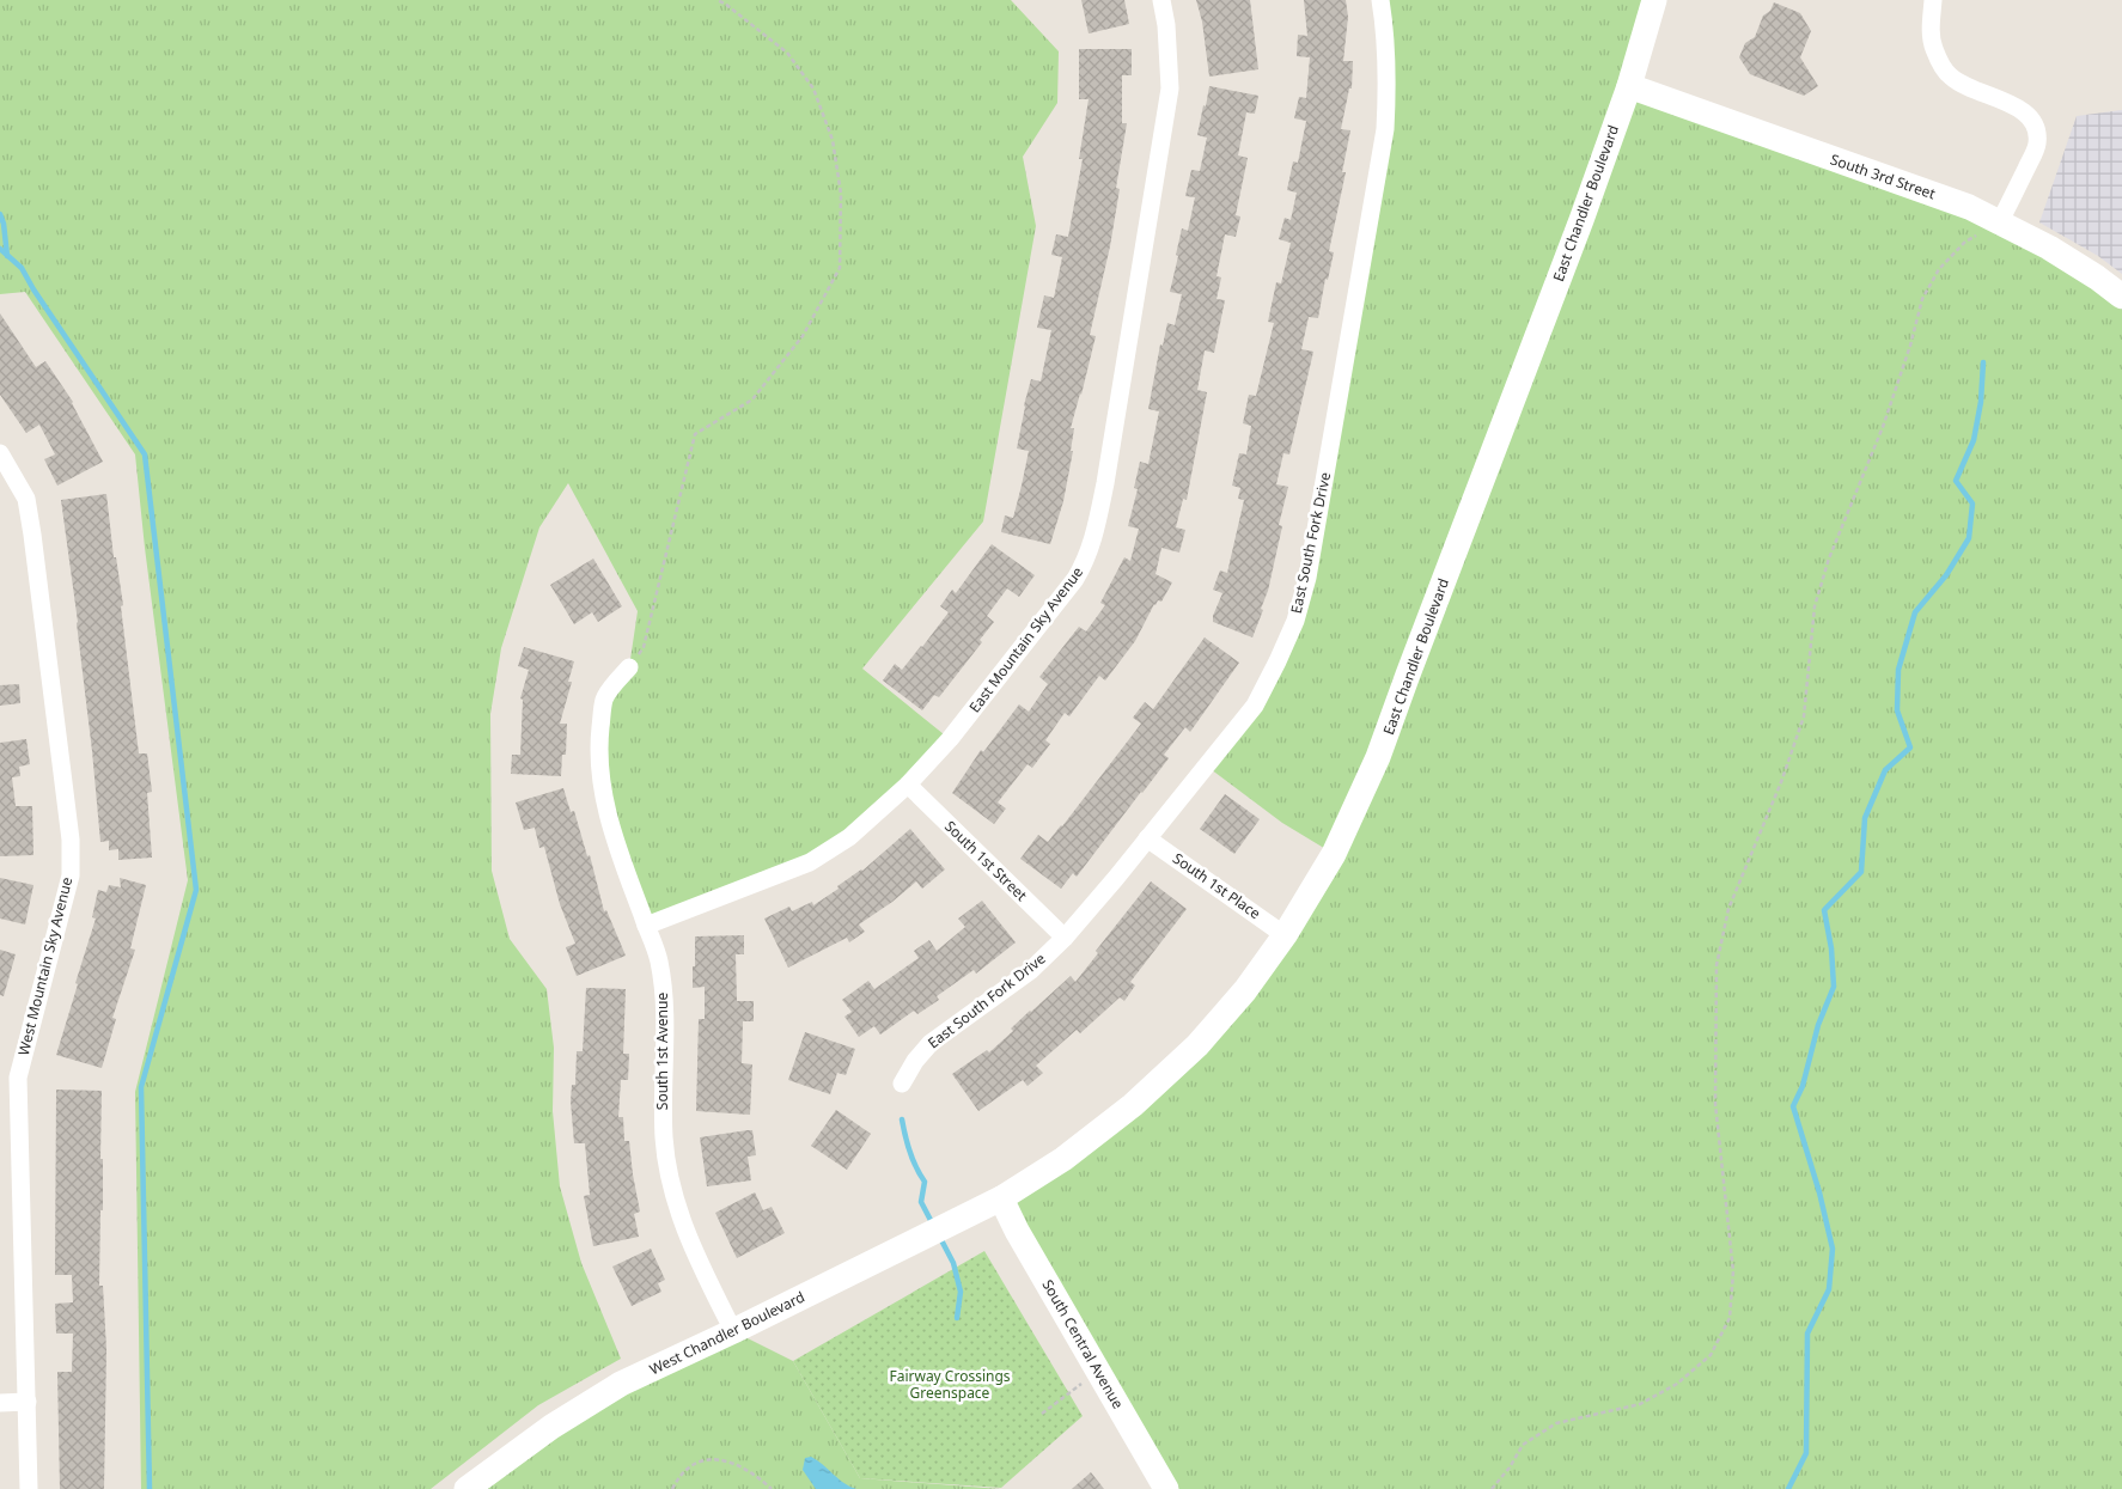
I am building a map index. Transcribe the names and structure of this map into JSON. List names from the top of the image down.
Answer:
{
  "streets": {
    "main road": [
      "South 3rd Street",
      "East Chandler Boulevard",
      "West Chandler Boulevard",
      "South Central Avenue"
    ],
    "street": [
      "East South Fork Drive",
      "East Mountain Sky Avenue",
      "South 1st Street",
      "South 1st Place",
      "West Mountain Sky Avenue",
      "South 1st Avenue"
    ]
  },
  "crossings": [
    ["South 3rd Street", "East Chandler Boulevard"],
    ["East Chandler Boulevard", "South 1st Place"],
    ["East Chandler Boulevard", "West Chandler Boulevard"],
    ["East Chandler Boulevard", "South Central Avenue"],
    ["East South Fork Drive", "South 1st Street"],
    ["East South Fork Drive", "South 1st Place"],
    ["East Mountain Sky Avenue", "South 1st Street"],
    ["East Mountain Sky Avenue", "South 1st Avenue"],
    ["South 1st Avenue", "West Chandler Boulevard"],
    ["West Chandler Boulevard", "South Central Avenue"]
  ],
  "parks": ["Fairway Crossings Greenspace"]
}
